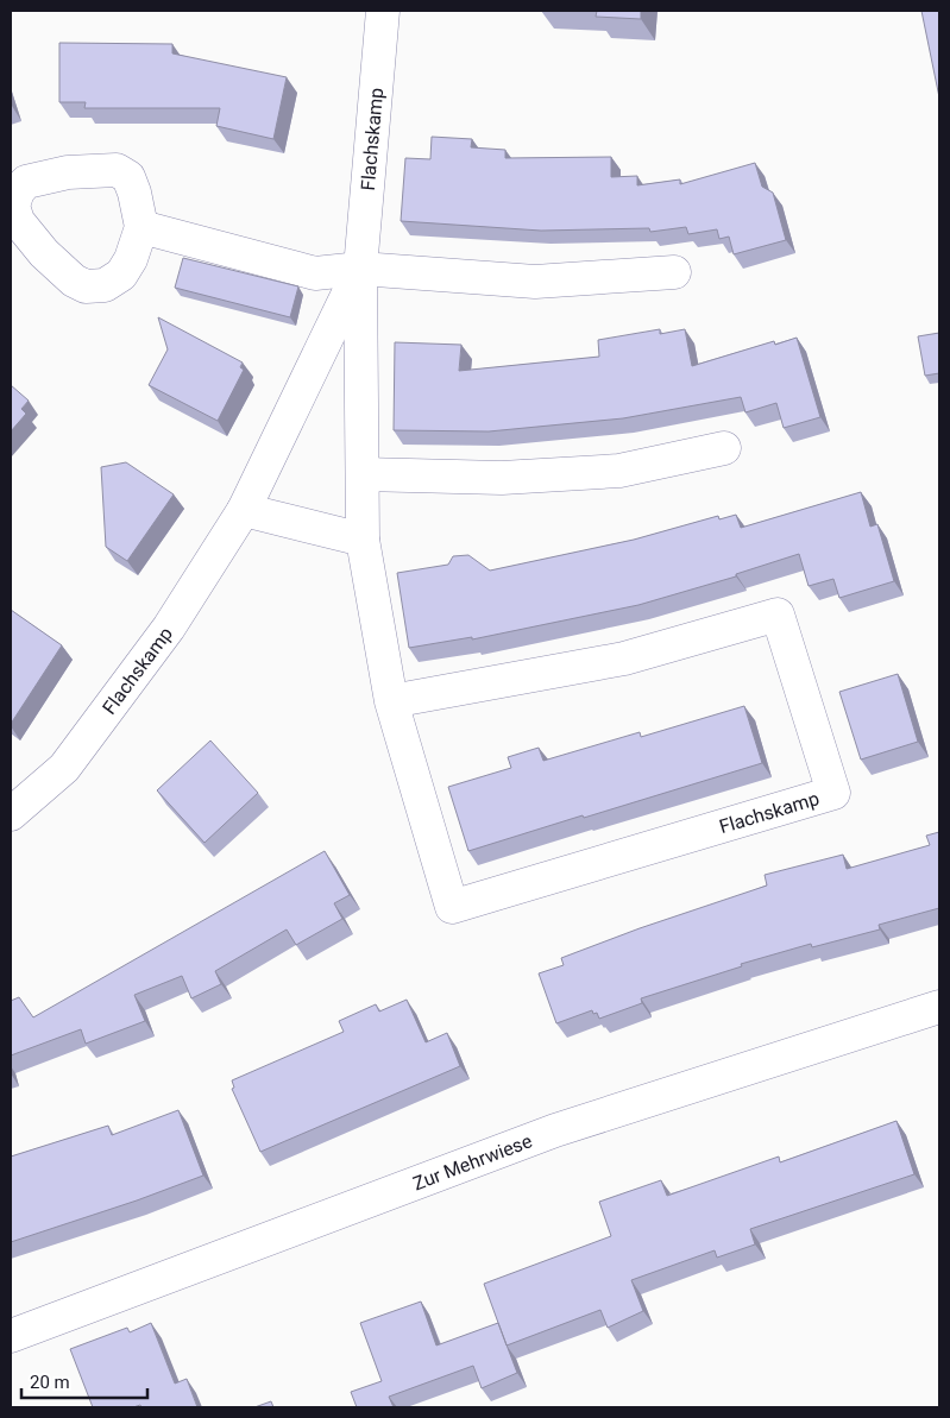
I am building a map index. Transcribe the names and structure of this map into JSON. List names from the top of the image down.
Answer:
{
  "streets": {
    "street": ["Flachskamp", "Zur Mehrwiese"]
  },
  "scale_bar": "20 m"
}
